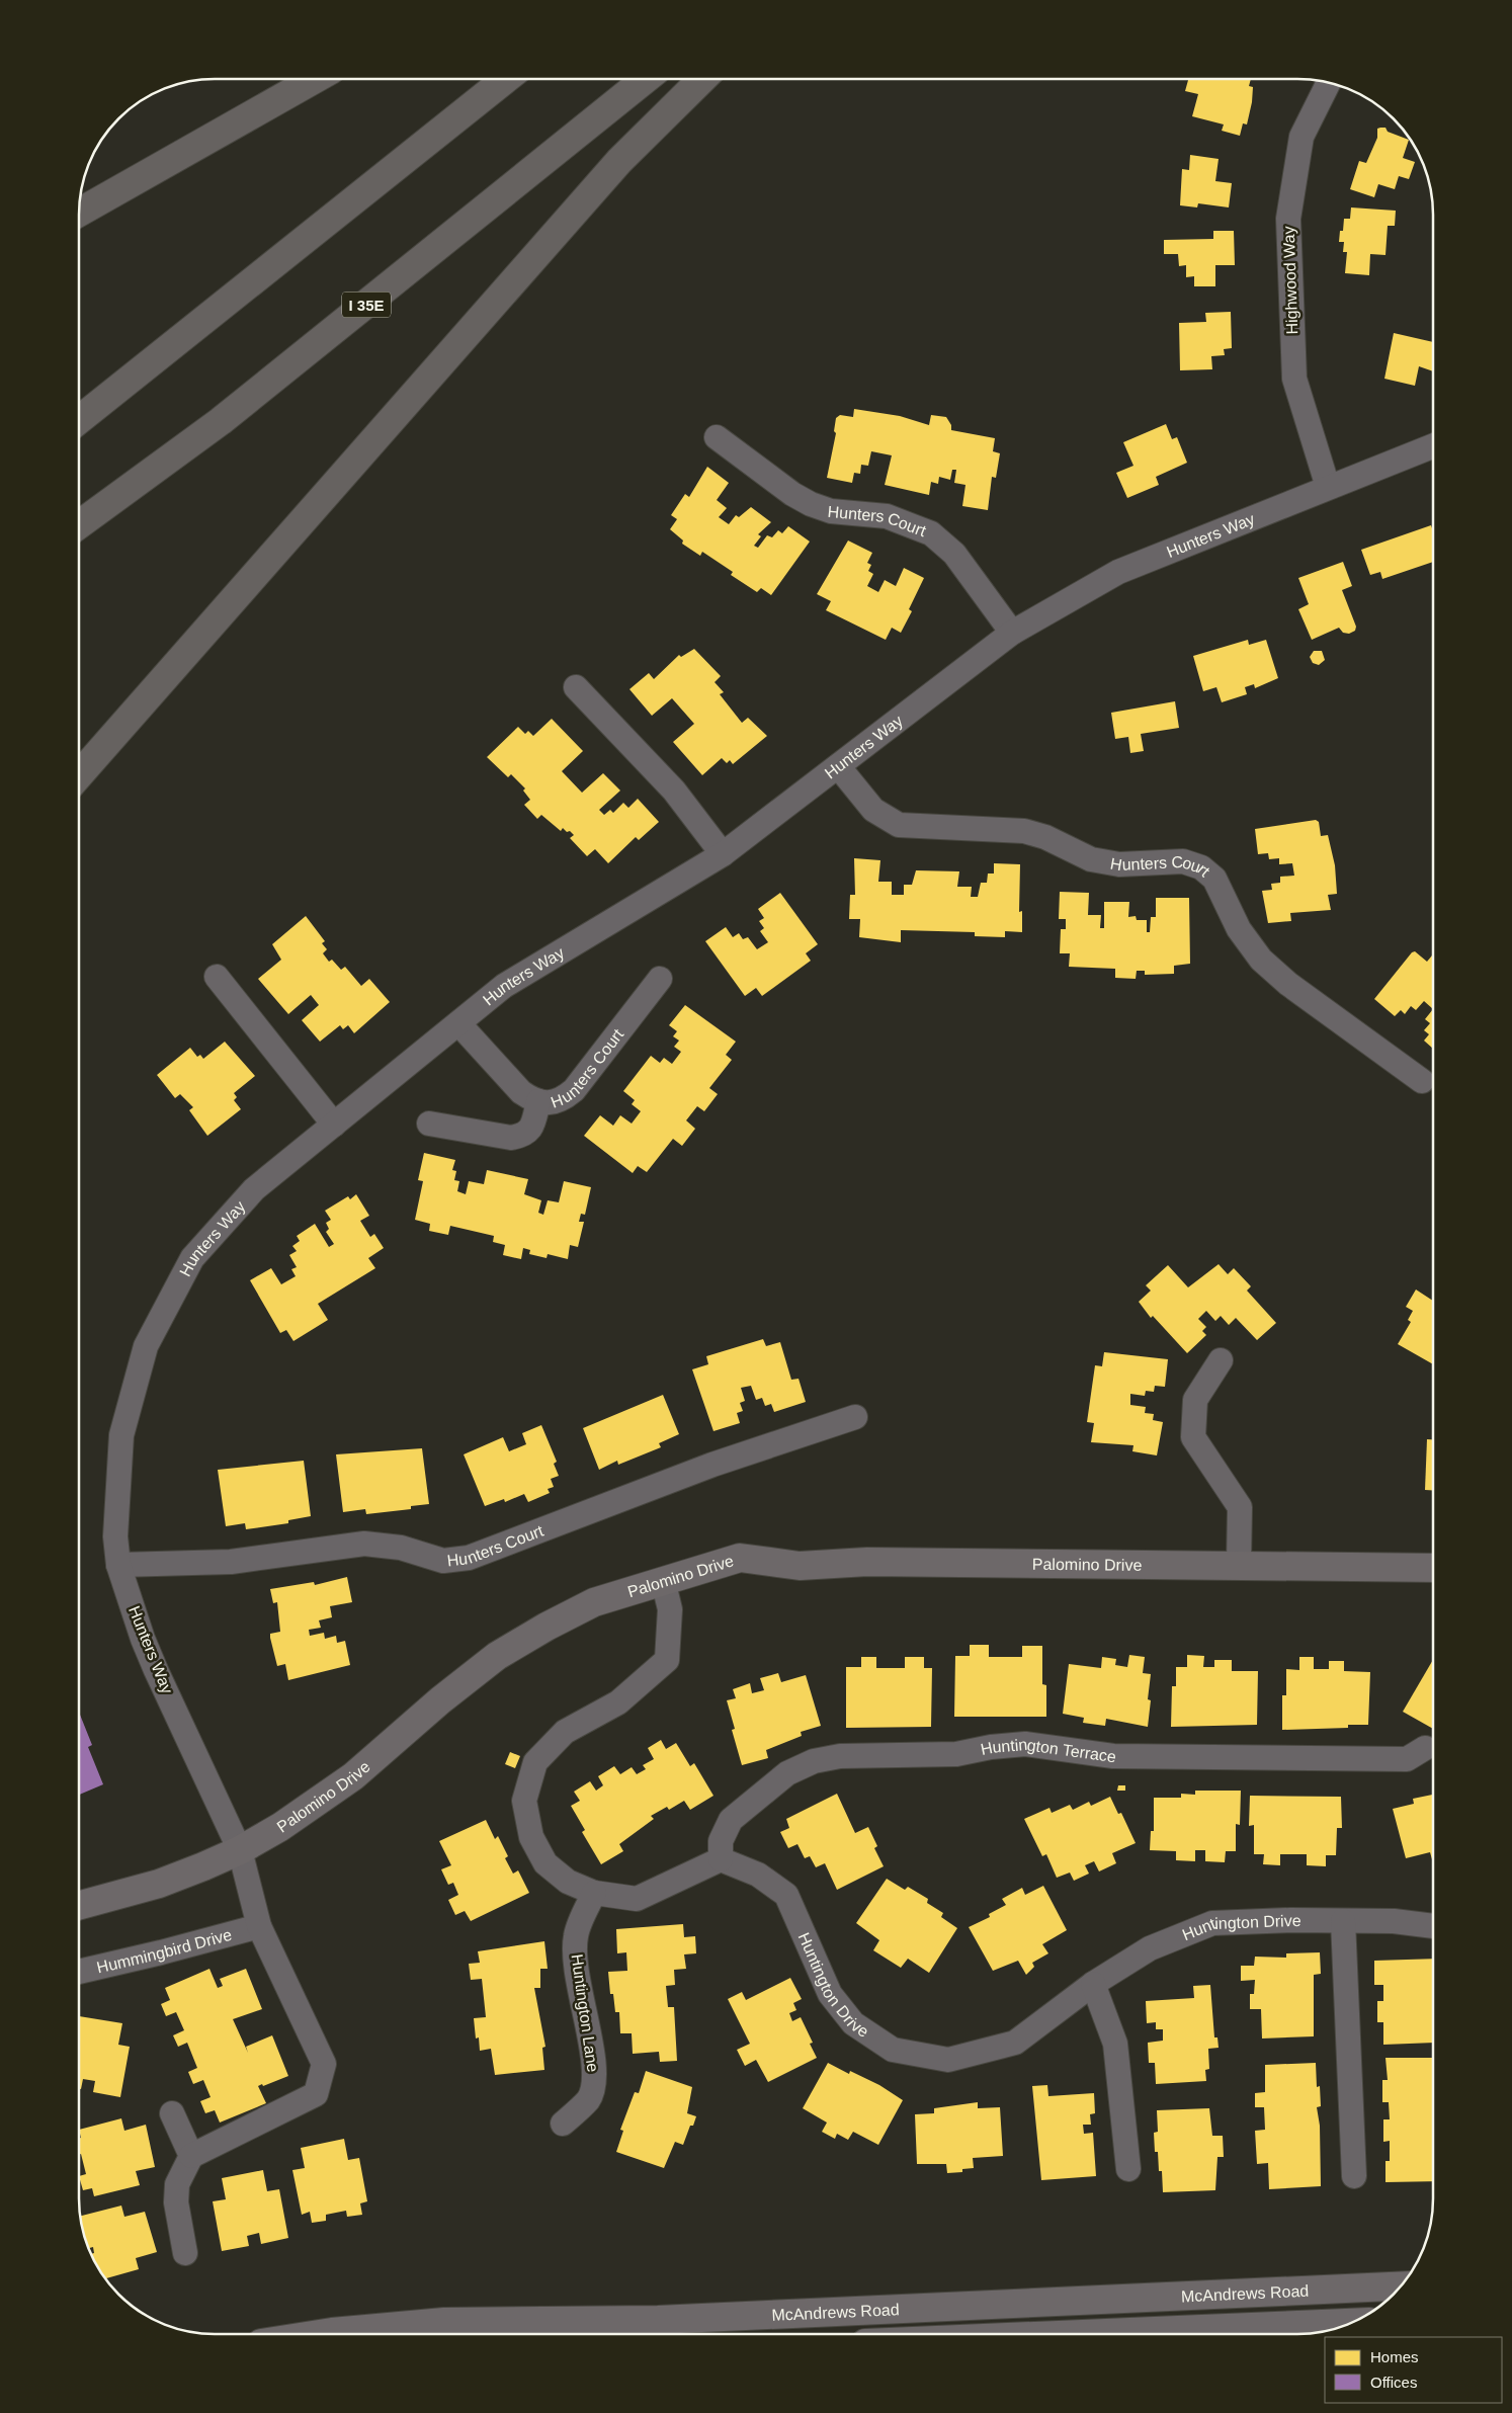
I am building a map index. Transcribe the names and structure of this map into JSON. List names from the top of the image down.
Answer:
{
  "streets": {
    "highway": ["I 35E"],
    "main road": ["Palomino Drive", "McAndrews Road"],
    "street": [
      "Highwood Way",
      "Hunters Court",
      "Hunters Way",
      "Huntington Terrace",
      "Huntington Drive",
      "Hummingbird Drive",
      "Huntington Lane"
    ]
  },
  "crossings": [
    ["Highwood Way", "Hunters Way"],
    ["Hunters Court", "Hunters Way"],
    ["Hunters Way", "Palomino Drive"],
    ["Huntington Terrace", "Huntington Drive"]
  ],
  "legend": ["Homes", "Offices"]
}
